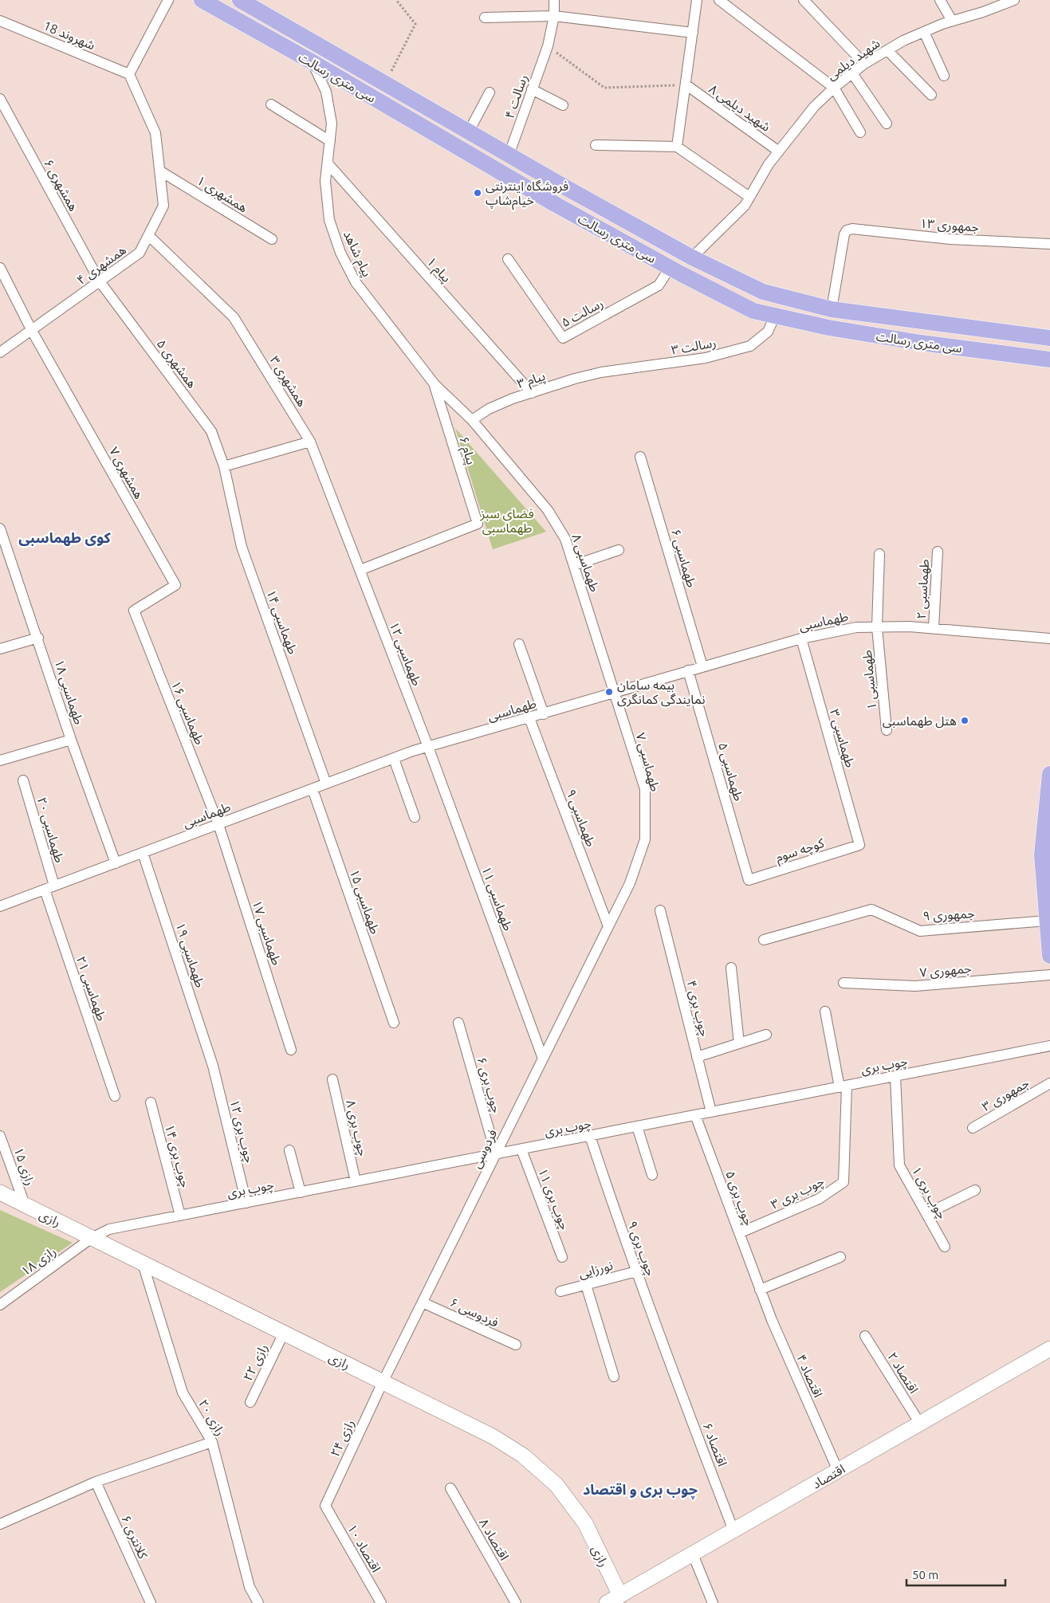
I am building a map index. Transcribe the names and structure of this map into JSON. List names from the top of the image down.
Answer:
{
  "streets": {
    "main road": ["سی متری رسالت", "رازی", "اقتصاد"],
    "street": [
      "شهروند 18",
      "شهید دیلمی",
      "۴ رسالت",
      "۸ شهید دیلمی",
      "۶ همشهری",
      "۱ همشهری",
      "۱۳ جمهوری",
      "پیام شاهد",
      "همشهری ۴",
      "۱ پیام",
      "۵ رسالت",
      "۳ رسالت",
      "۵ همشهری",
      "۳ پیام",
      "۳ همشهری",
      "۶ پیام",
      "۷ همشهری",
      "۶ طهماسبی",
      "۸ طهماسبی",
      "۲ طهماسبی",
      "طهماسبی",
      "۱۴ طهماسبی",
      "۱۲ طهماسبی",
      "۱ طهماسبی",
      "۱۸ طهماسبی",
      "۱۶ طهماسبی",
      "۳ طهماسبی",
      "۷ طهماسبی",
      "۵ طهماسبی",
      "۹ طهماسبی",
      "۲۰ طهماسبی",
      "کوچه سوم",
      "۱۱ طهماسبی",
      "۱۵ طهماسبی",
      "۹ جمهوری",
      "۱۷ طهماسبی",
      "۱۹ طهماسبی",
      "۷ جمهوری",
      "۲۱ طهماسبی",
      "۴ چوب بری",
      "چوب بری",
      "۶ چوب بری",
      "۳ جمهوری",
      "۸ چوب بری",
      "۱۲ چوب بری",
      "فردوسی",
      "۱۴ چوب بری",
      "۱۵ رازی",
      "۳ چوب بری",
      "۱ چوب بری",
      "۵ چوب بری",
      "۱۱ چوب بری",
      "۹ چوب بری",
      "رازی ۱۸",
      "نورزایی",
      "فردوسی ۶",
      "رازی ۲۲",
      "۲ اقتصاد",
      "۴ اقتصاد",
      "رازی ۲۰",
      "رازی ۲۴",
      "۶ اقتصاد",
      "کلانتری ۶",
      "۸ اقتصاد",
      "۱۰ اقتصاد"
    ]
  },
  "crossings": [
    ["شهروند 18", "همشهری ۴"],
    ["شهید دیلمی", "سی متری رسالت"],
    ["شهید دیلمی", "۸ شهید دیلمی"],
    ["سی متری رسالت", "۴ رسالت"],
    ["سی متری رسالت", "۱۳ جمهوری"],
    ["سی متری رسالت", "پیام شاهد"],
    ["سی متری رسالت", "۵ رسالت"],
    ["سی متری رسالت", "۳ رسالت"],
    ["۶ همشهری", "همشهری ۴"],
    ["۶ همشهری", "۵ همشهری"],
    ["۱ همشهری", "همشهری ۴"],
    ["پیام شاهد", "۱ پیام"],
    ["پیام شاهد", "۳ پیام"],
    ["پیام شاهد", "۶ پیام"],
    ["پیام شاهد", "۸ طهماسبی"],
    ["همشهری ۴", "۵ همشهری"],
    ["همشهری ۴", "۳ همشهری"],
    ["همشهری ۴", "۷ همشهری"],
    ["۱ پیام", "۳ پیام"],
    ["۳ رسالت", "۳ پیام"],
    ["۵ همشهری", "۱۴ طهماسبی"],
    ["۳ پیام", "۸ طهماسبی"],
    ["۳ همشهری", "۶ پیام"],
    ["۳ همشهری", "۱۲ طهماسبی"],
    ["۶ پیام", "۱۲ طهماسبی"],
    ["۷ همشهری", "۱۶ طهماسبی"],
    ["۶ طهماسبی", "طهماسبی"],
    ["۸ طهماسبی", "طهماسبی"],
    ["۸ طهماسبی", "۷ طهماسبی"],
    ["۲ طهماسبی", "طهماسبی"],
    ["طهماسبی", "۱۴ طهماسبی"],
    ["طهماسبی", "۱۲ طهماسبی"],
    ["طهماسبی", "۱ طهماسبی"],
    ["طهماسبی", "۱۸ طهماسبی"],
    ["طهماسبی", "۱۶ طهماسبی"],
    ["طهماسبی", "۳ طهماسبی"],
    ["طهماسبی", "۷ طهماسبی"],
    ["طهماسبی", "۵ طهماسبی"],
    ["طهماسبی", "۹ طهماسبی"],
    ["طهماسبی", "۲۰ طهماسبی"],
    ["طهماسبی", "۱۱ طهماسبی"],
    ["طهماسبی", "۱۵ طهماسبی"],
    ["طهماسبی", "۱۷ طهماسبی"],
    ["طهماسبی", "۱۹ طهماسبی"],
    ["طهماسبی", "۲۱ طهماسبی"],
    ["۱۲ طهماسبی", "۱۱ طهماسبی"],
    ["۱۶ طهماسبی", "۱۷ طهماسبی"],
    ["۳ طهماسبی", "کوچه سوم"],
    ["۷ طهماسبی", "۹ طهماسبی"],
    ["۷ طهماسبی", "فردوسی"],
    ["۵ طهماسبی", "کوچه سوم"],
    ["۹ طهماسبی", "فردوسی"],
    ["۲۰ طهماسبی", "۲۱ طهماسبی"],
    ["۱۱ طهماسبی", "فردوسی"],
    ["۱۹ طهماسبی", "۱۲ چوب بری"],
    ["۴ چوب بری", "چوب بری"],
    ["چوب بری", "۶ چوب بری"],
    ["چوب بری", "۸ چوب بری"],
    ["چوب بری", "۱۲ چوب بری"],
    ["چوب بری", "فردوسی"],
    ["چوب بری", "۱۴ چوب بری"],
    ["چوب بری", "۳ چوب بری"],
    ["چوب بری", "۱ چوب بری"],
    ["چوب بری", "۵ چوب بری"],
    ["چوب بری", "۱۱ چوب بری"],
    ["چوب بری", "رازی"],
    ["چوب بری", "۹ چوب بری"],
    ["چوب بری", "رازی ۱۸"],
    ["۶ چوب بری", "فردوسی"],
    ["فردوسی", "رازی"],
    ["فردوسی", "فردوسی ۶"],
    ["فردوسی", "رازی ۲۴"],
    ["۱۵ رازی", "رازی"],
    ["۳ چوب بری", "۵ چوب بری"],
    ["۵ چوب بری", "۴ اقتصاد"],
    ["رازی", "رازی ۱۸"],
    ["رازی", "رازی ۲۲"],
    ["رازی", "رازی ۲۰"],
    ["رازی", "رازی ۲۴"],
    ["رازی", "اقتصاد"],
    ["۹ چوب بری", "نورزایی"],
    ["۹ چوب بری", "۶ اقتصاد"],
    ["۲ اقتصاد", "اقتصاد"],
    ["۴ اقتصاد", "اقتصاد"],
    ["رازی ۲۴", "۱۰ اقتصاد"],
    ["۶ اقتصاد", "اقتصاد"]
  ],
  "districts": ["کوی طهماسبی", "چوب بری و اقتصاد"],
  "parks": ["فضای سبز طهماسبی"],
  "places": ["فروشگاه اینترنتی خیام‌شاپ", "بیمه سامان نمایندگی کمانگری", "هتل طهماسبی"],
  "scale_bar": "50 m"
}
